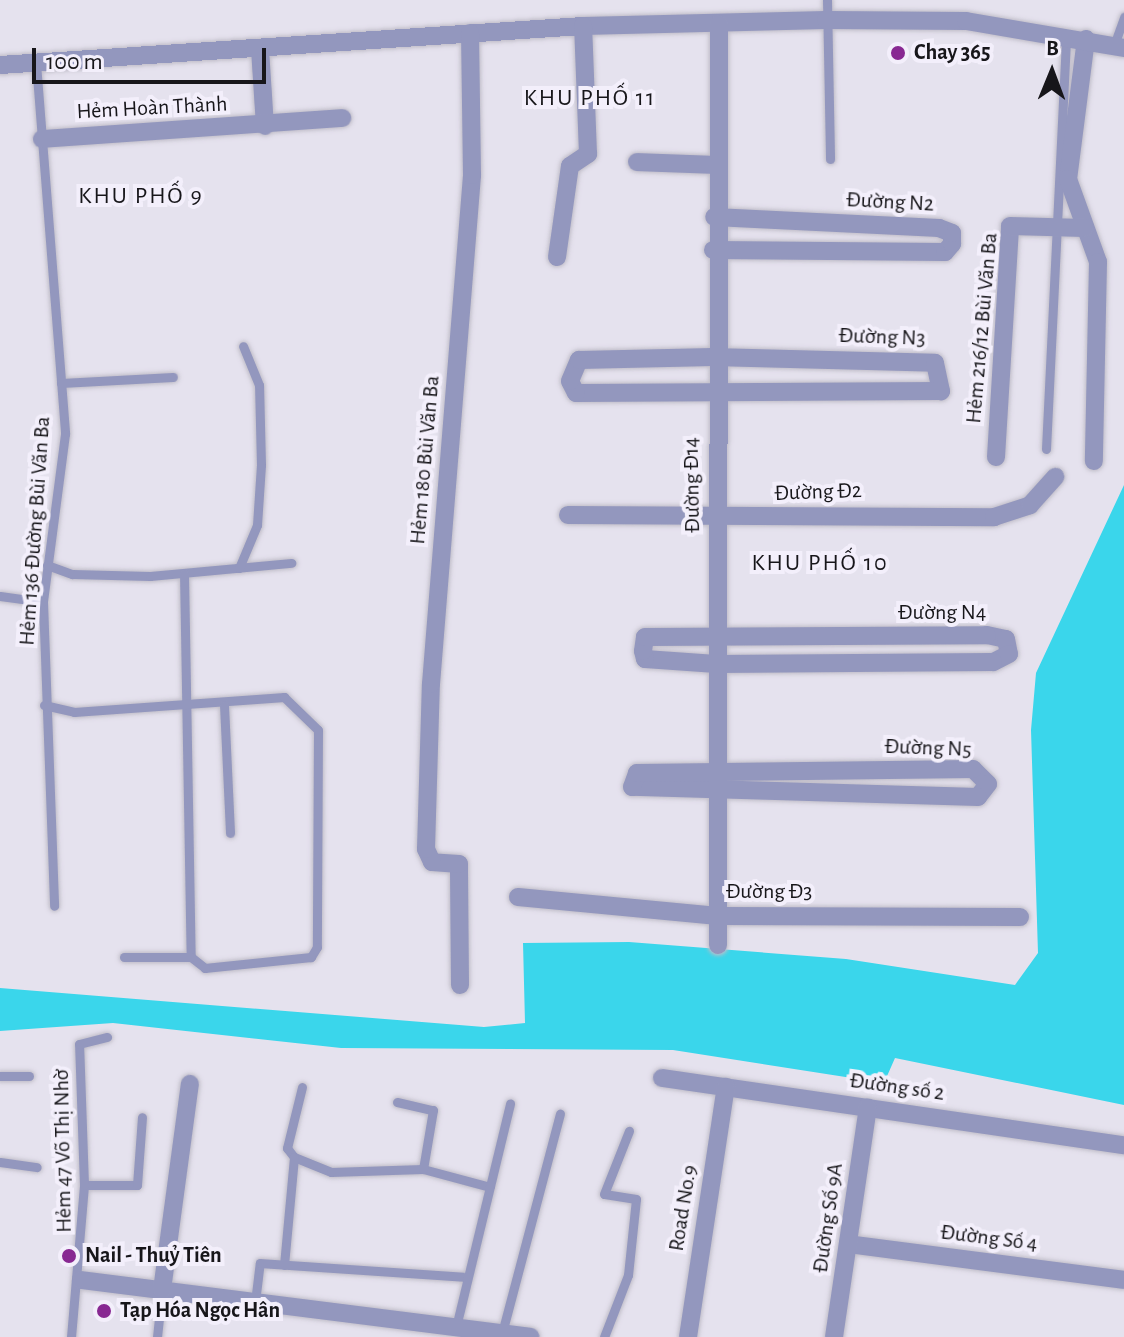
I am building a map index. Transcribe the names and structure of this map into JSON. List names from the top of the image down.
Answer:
{
  "streets": {
    "street": [
      "Hẻm Hoàn Thành",
      "Đường N2",
      "Hẻm 216/12 Bùi Văn Ba",
      "Đường N3",
      "Hẻm 180 Bùi Văn Ba",
      "Đường Đ14",
      "Đường Đ2",
      "Đường N4",
      "Đường N5",
      "Đường Đ3",
      "Đường số 2",
      "Road No.9",
      "Đường Số 9A",
      "Đường Số 4"
    ],
    "lane": ["Hẻm 136 Đường Bùi Văn Ba", "Hẻm 47 Võ Thị Nhờ"]
  },
  "crossings": [
    ["Hẻm Hoàn Thành", "Hẻm 136 Đường Bùi Văn Ba"],
    ["Đường N2", "Đường Đ14"],
    ["Đường N3", "Đường Đ14"],
    ["Đường Đ14", "Đường Đ2"],
    ["Đường Đ14", "Đường N4"],
    ["Đường Đ14", "Đường N5"],
    ["Đường Đ14", "Đường Đ3"],
    ["Đường số 2", "Road No.9"],
    ["Đường số 2", "Đường Số 9A"],
    ["Đường Số 9A", "Đường Số 4"]
  ],
  "districts": ["KHU PHỐ 11", "KHU PHỐ 9", "KHU PHỐ 10"],
  "places": ["Chay 365", "Nail - Thuỷ Tiên", "Tạp Hóa Ngọc Hân"],
  "scale_bar": "100 m",
  "north": "top"
}
